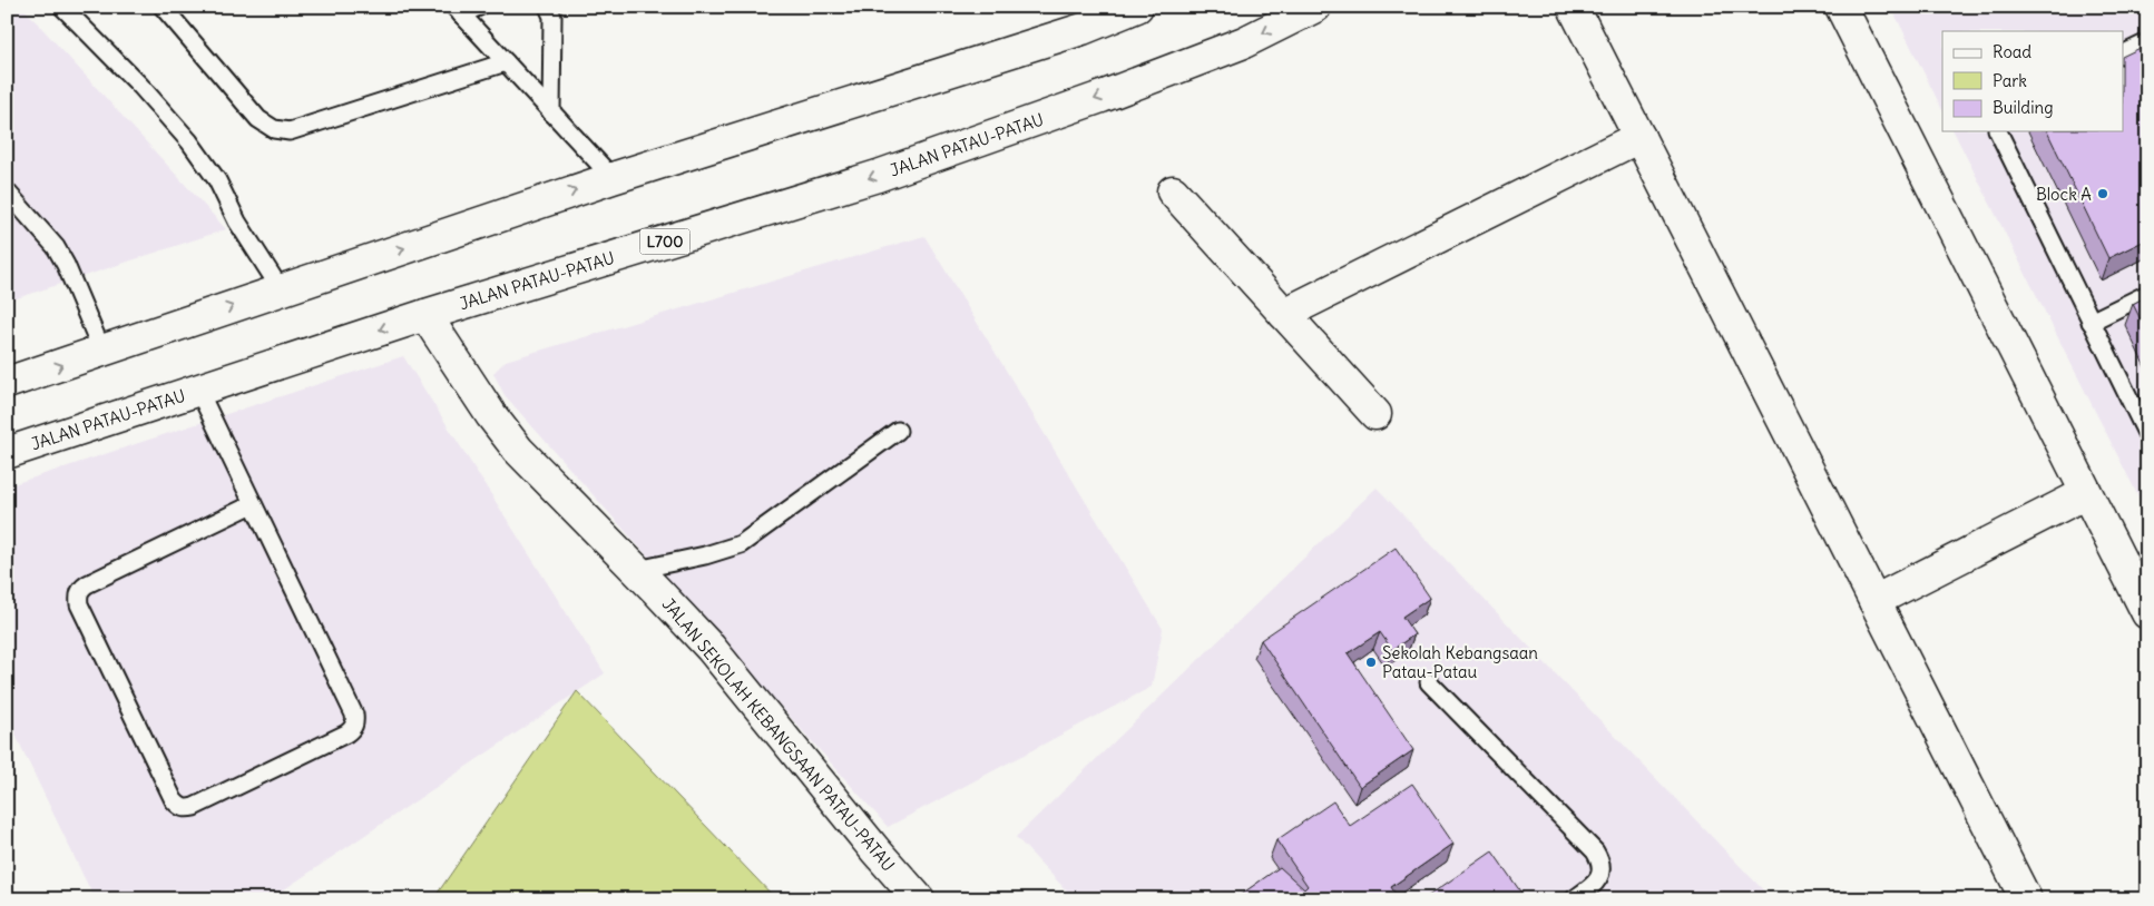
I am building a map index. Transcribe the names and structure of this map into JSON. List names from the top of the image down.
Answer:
{
  "streets": {
    "street": ["JALAN PATAU-PATAU", "L700", "JALAN SEKOLAH KEBANGSAAN PATAU-PATAU"]
  },
  "crossings": [
    ["JALAN PATAU-PATAU", "JALAN SEKOLAH KEBANGSAAN PATAU-PATAU"]
  ],
  "places": ["Block A", "Sekolah Kebangsaan Patau-Patau"],
  "legend": ["Road", "Park", "Building"]
}
